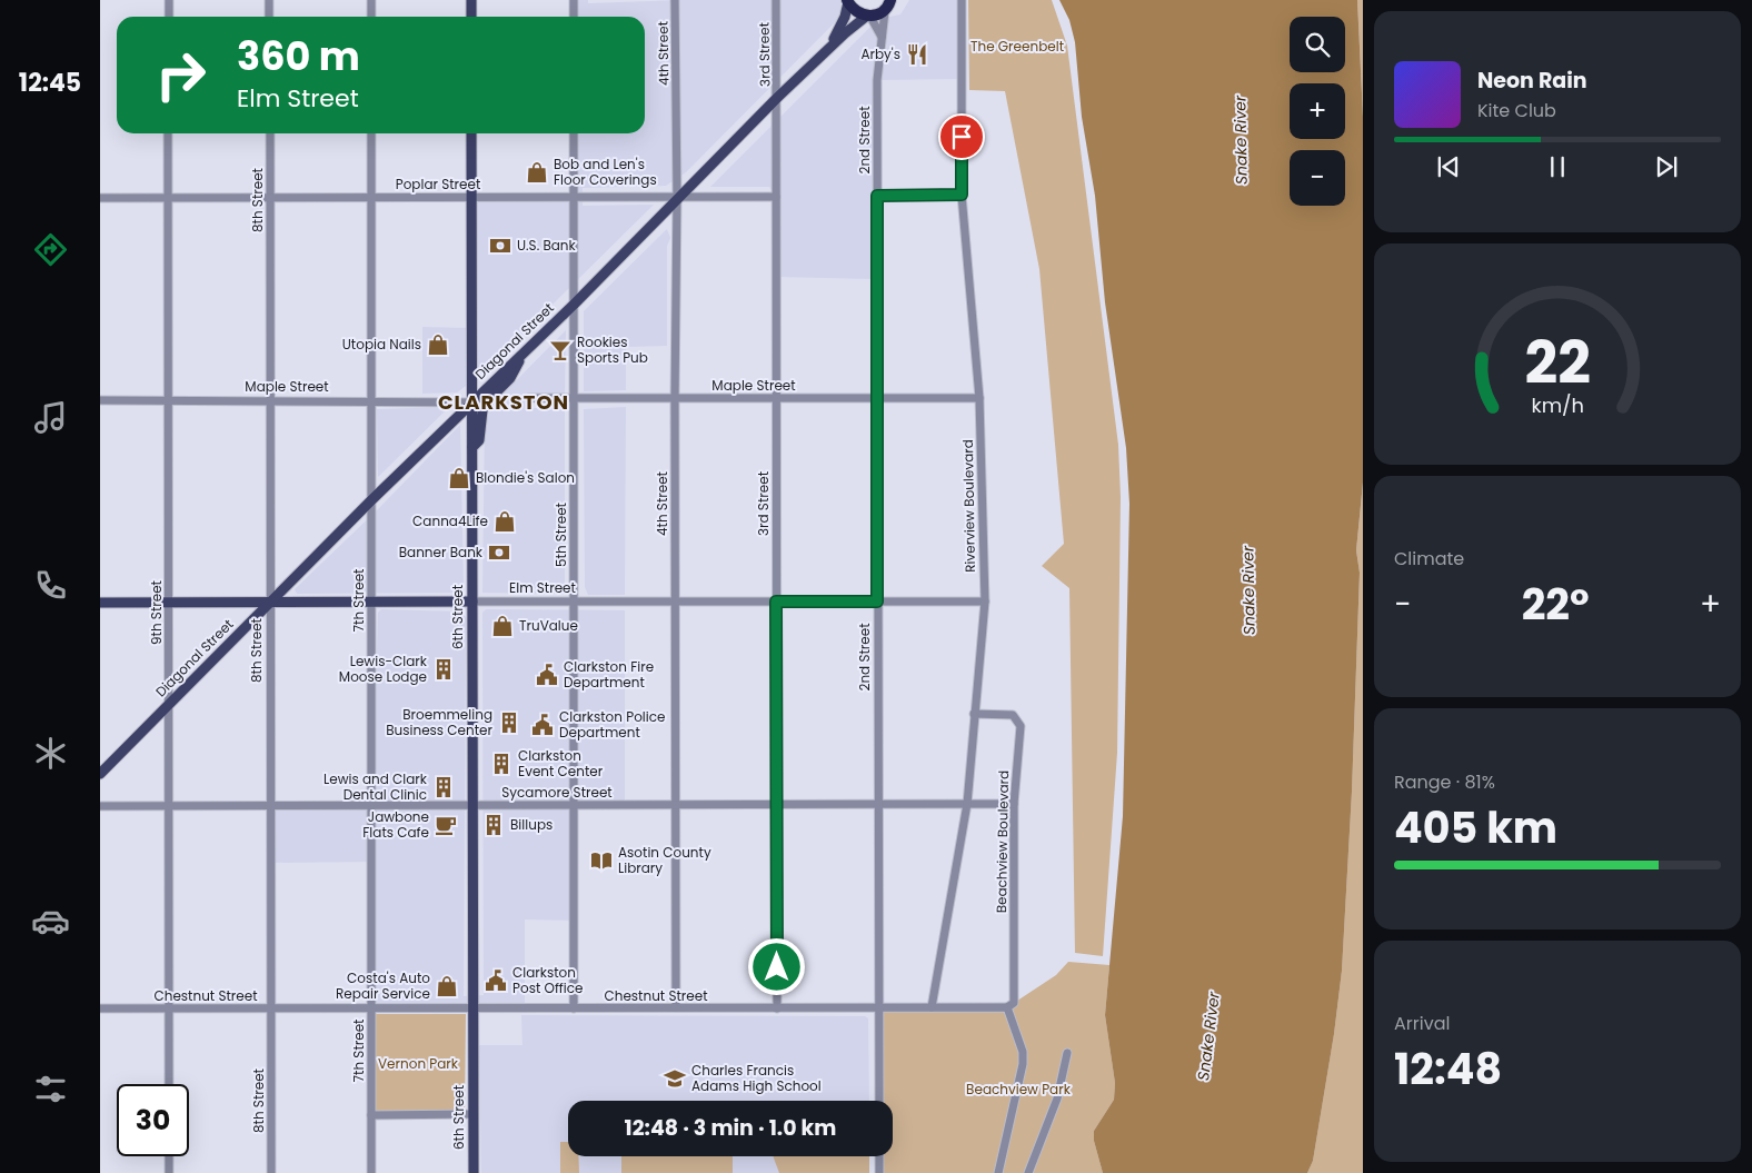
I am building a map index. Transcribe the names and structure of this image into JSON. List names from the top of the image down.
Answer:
{
  "streets": {
    "main road": ["Diagonal Street", "Elm Street", "6th Street"],
    "street": [
      "4th Street",
      "3rd Street",
      "2nd Street",
      "Poplar Street",
      "8th Street",
      "Maple Street",
      "Riverview Boulevard",
      "5th Street",
      "7th Street",
      "9th Street",
      "Sycamore Street",
      "Beachview Boulevard",
      "Chestnut Street"
    ]
  },
  "crossings": [
    ["4th Street", "Poplar Street"],
    ["4th Street", "Diagonal Street"],
    ["4th Street", "Maple Street"],
    ["4th Street", "Elm Street"],
    ["4th Street", "Sycamore Street"],
    ["4th Street", "Chestnut Street"],
    ["3rd Street", "Poplar Street"],
    ["3rd Street", "Diagonal Street"],
    ["3rd Street", "Maple Street"],
    ["3rd Street", "Elm Street"],
    ["3rd Street", "Sycamore Street"],
    ["3rd Street", "Chestnut Street"],
    ["2nd Street", "Maple Street"],
    ["2nd Street", "Elm Street"],
    ["2nd Street", "Sycamore Street"],
    ["2nd Street", "Chestnut Street"],
    ["Poplar Street", "8th Street"],
    ["Poplar Street", "Diagonal Street"],
    ["Poplar Street", "5th Street"],
    ["Poplar Street", "7th Street"],
    ["Poplar Street", "9th Street"],
    ["Poplar Street", "6th Street"],
    ["8th Street", "Diagonal Street"],
    ["8th Street", "Maple Street"],
    ["8th Street", "Elm Street"],
    ["8th Street", "Sycamore Street"],
    ["8th Street", "Chestnut Street"],
    ["Diagonal Street", "Maple Street"],
    ["Diagonal Street", "5th Street"],
    ["Diagonal Street", "Elm Street"],
    ["Diagonal Street", "7th Street"],
    ["Diagonal Street", "9th Street"],
    ["Diagonal Street", "6th Street"],
    ["Maple Street", "Riverview Boulevard"],
    ["Maple Street", "5th Street"],
    ["Maple Street", "7th Street"],
    ["Maple Street", "9th Street"],
    ["Maple Street", "6th Street"],
    ["Riverview Boulevard", "Elm Street"],
    ["Riverview Boulevard", "Sycamore Street"],
    ["Riverview Boulevard", "Beachview Boulevard"],
    ["Riverview Boulevard", "Chestnut Street"],
    ["5th Street", "Elm Street"],
    ["5th Street", "Sycamore Street"],
    ["5th Street", "Chestnut Street"],
    ["Elm Street", "7th Street"],
    ["Elm Street", "9th Street"],
    ["Elm Street", "6th Street"],
    ["7th Street", "Sycamore Street"],
    ["7th Street", "Chestnut Street"],
    ["9th Street", "Sycamore Street"],
    ["9th Street", "Chestnut Street"],
    ["6th Street", "Sycamore Street"],
    ["6th Street", "Chestnut Street"],
    ["Sycamore Street", "Beachview Boulevard"],
    ["Beachview Boulevard", "Chestnut Street"]
  ],
  "districts": ["CLARKSTON"],
  "water": ["Snake River"],
  "parks": ["The Greenbelt", "Vernon Park", "Beachview Park"],
  "places": {
    "restaurant": ["Arby's"],
    "shop": [
      "Bob and Len's Floor Coverings",
      "Utopia Nails",
      "Blondie's Salon",
      "Canna4Life",
      "TruValue",
      "Costa's Auto Repair Service"
    ],
    "bank": ["U.S. Bank", "Banner Bank"],
    "bar": ["Rookies Sports Pub"],
    "building": [
      "Lewis-Clark Moose Lodge",
      "Broemmeling Business Center",
      "Clarkston Event Center",
      "Lewis and Clark Dental Clinic",
      "Billups"
    ],
    "public building": ["Clarkston Fire Department", "Clarkston Police Department", "Clarkston Post Office"],
    "cafe": ["Jawbone Flats Cafe"],
    "library": ["Asotin County Library"],
    "school or university": ["Charles Francis Adams High School"]
  },
  "page": {
    "tabs": "12:45",
    "map_buttons": ["+", "−"],
    "turn": ["360 m", "Elm Street"],
    "song": ["Neon Rain", "Kite Club"],
    "tile": [
      "Climate",
      ["Range · 81%", "405 km"],
      ["Arrival", "12:48"]
    ],
    "heat": ["−", "22°", "+"],
    "limit": "30",
    "trip": "12:48 · 3 min · 1.0 km",
    "gauge": ["22", "km/h"]
  }
}
